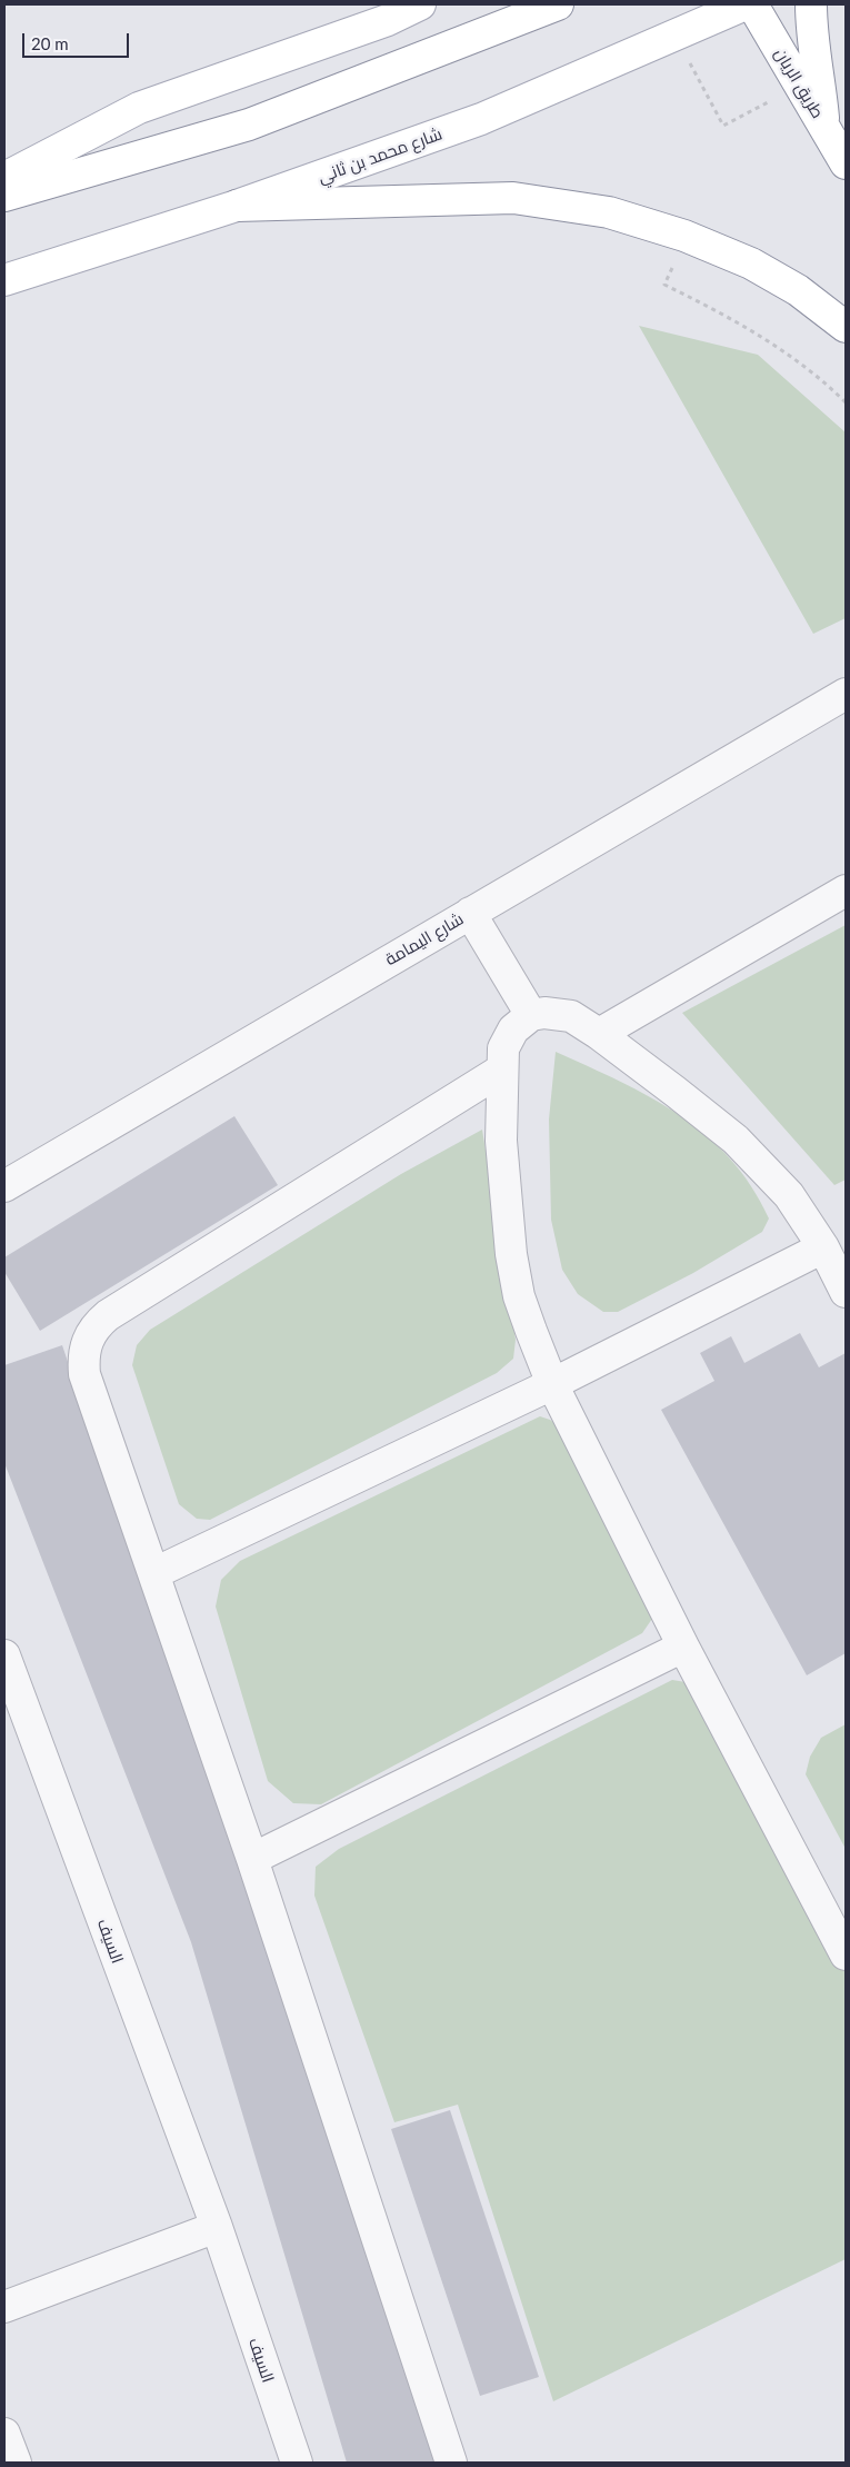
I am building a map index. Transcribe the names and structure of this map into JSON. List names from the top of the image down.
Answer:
{
  "streets": {
    "main road": ["طريق الريان", "شارع محمد بن ثاني"],
    "street": ["شارع اليمامة", "السيف"]
  },
  "scale_bar": "20 m"
}
